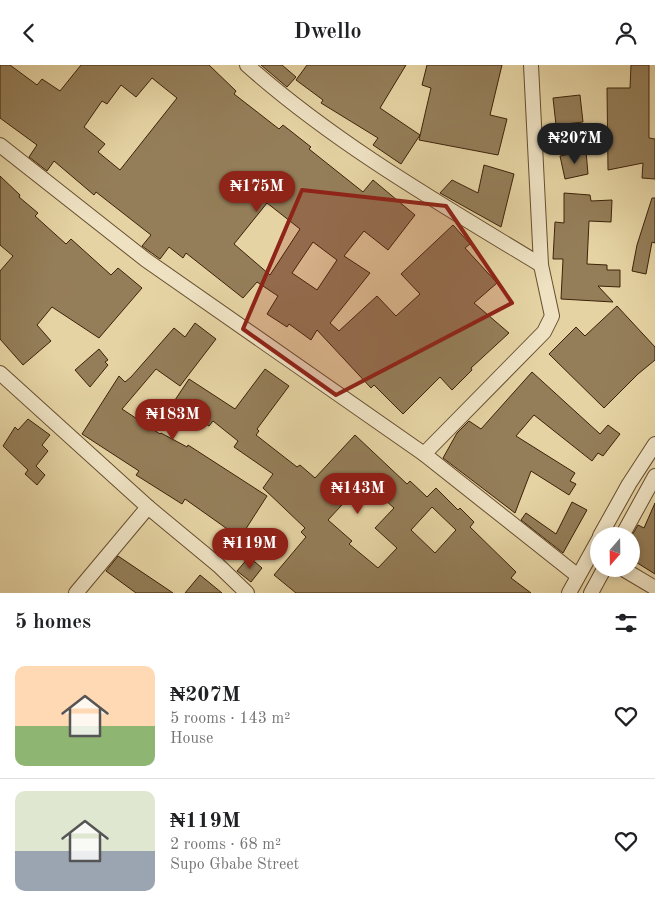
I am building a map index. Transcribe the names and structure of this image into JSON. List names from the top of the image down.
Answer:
{
  "north": "bottom",
  "page": {
    "header": "Dwello",
    "price": [
      "₦207M",
      "₦175M",
      "₦183M",
      "₦143M",
      "₦119M"
    ],
    "heading": "5 homes",
    "list": [
      {
        "name": "₦207M",
        "note": "5 rooms · 143 m² · House"
      },
      {
        "name": "₦119M",
        "note": "2 rooms · 68 m² · Supo Gbabe Street"
      }
    ]
  }
}
